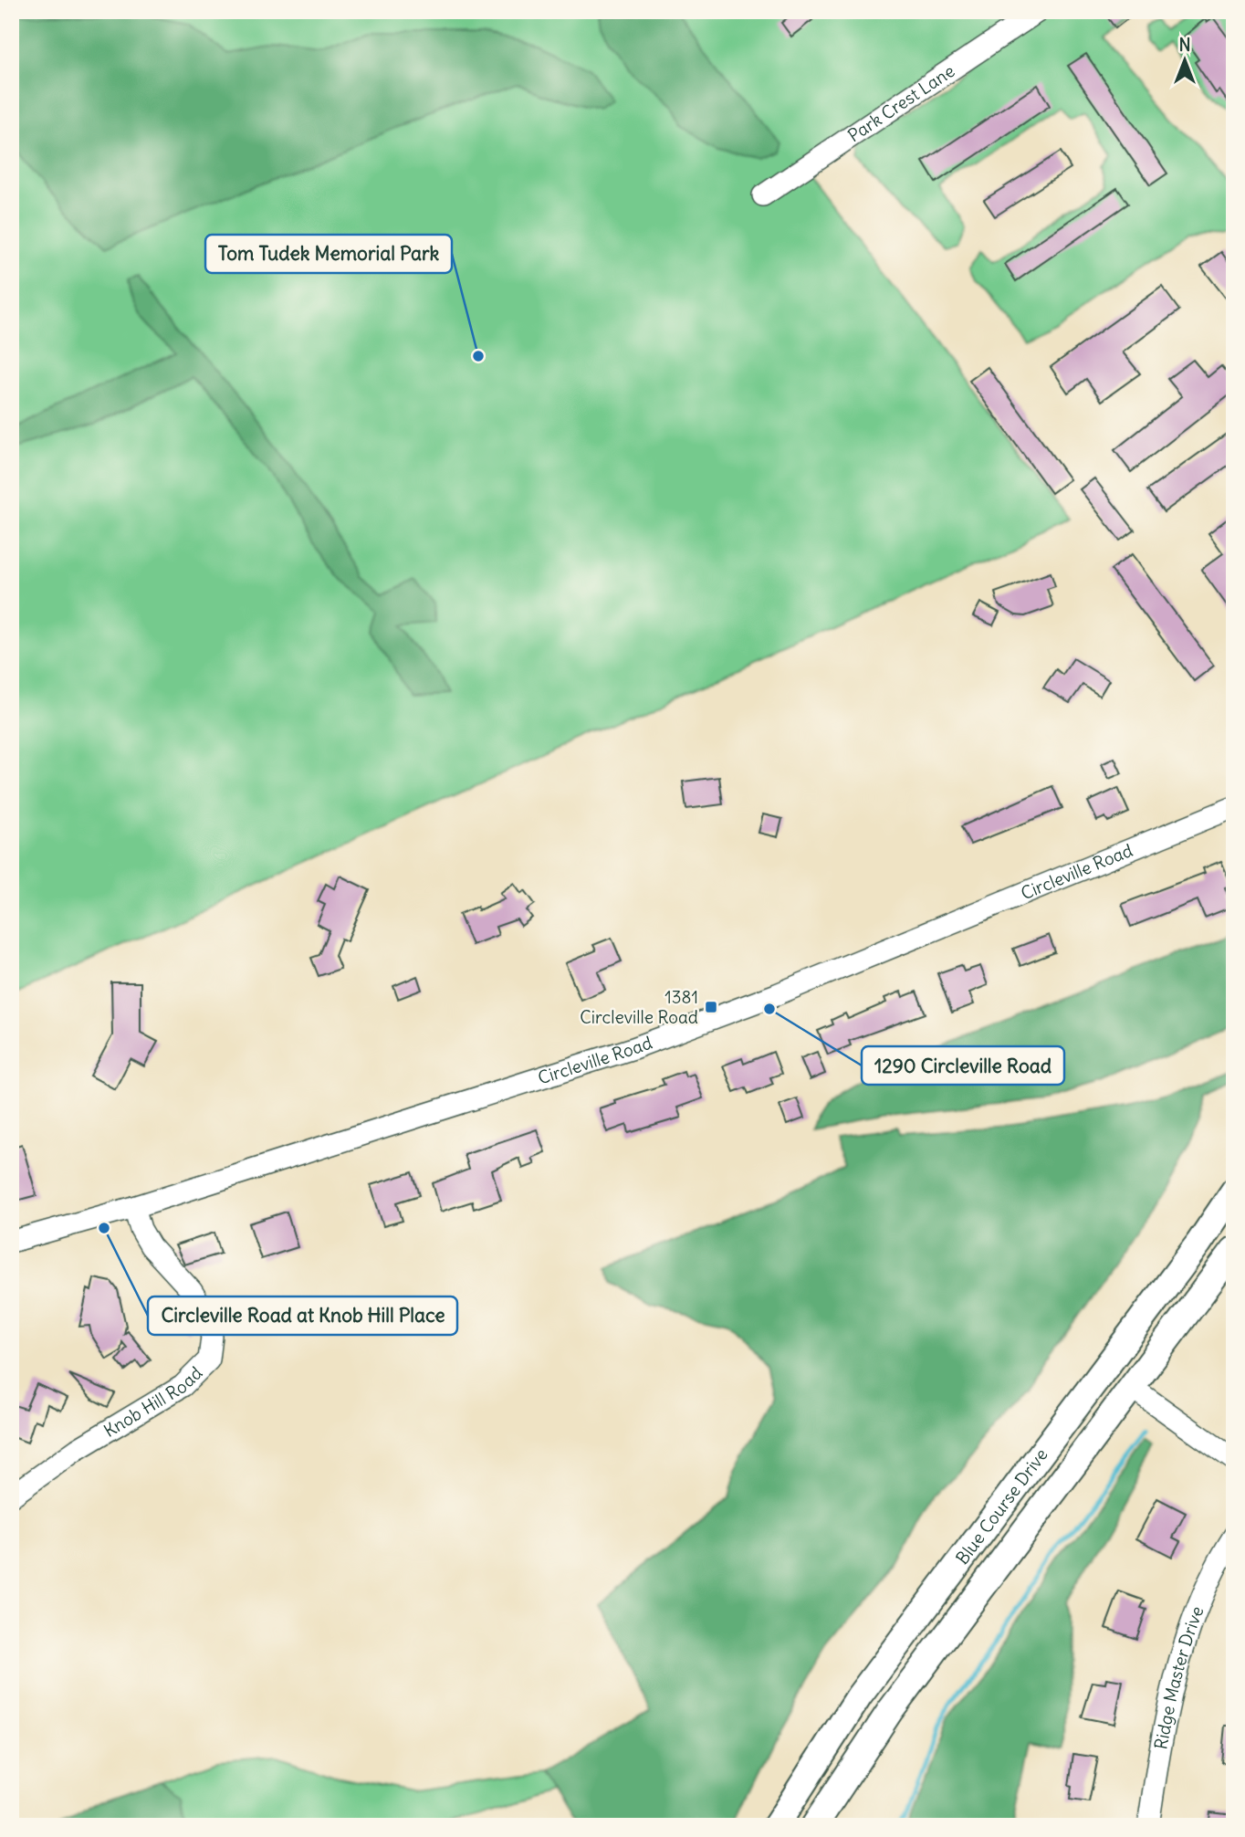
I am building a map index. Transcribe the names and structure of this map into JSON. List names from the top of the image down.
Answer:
{
  "streets": {
    "main road": ["Blue Course Drive"],
    "street": [
      "Park Crest Lane",
      "Circleville Road",
      "Knob Hill Road",
      "Ridge Master Drive"
    ]
  },
  "crossings": [
    ["Circleville Road", "Knob Hill Road"]
  ],
  "places": {
    "other": ["Tom Tudek Memorial Park", "1290 Circleville Road", "Circleville Road at Knob Hill Place"],
    "transit": ["1381 Circleville Road"]
  },
  "north": "top"
}
